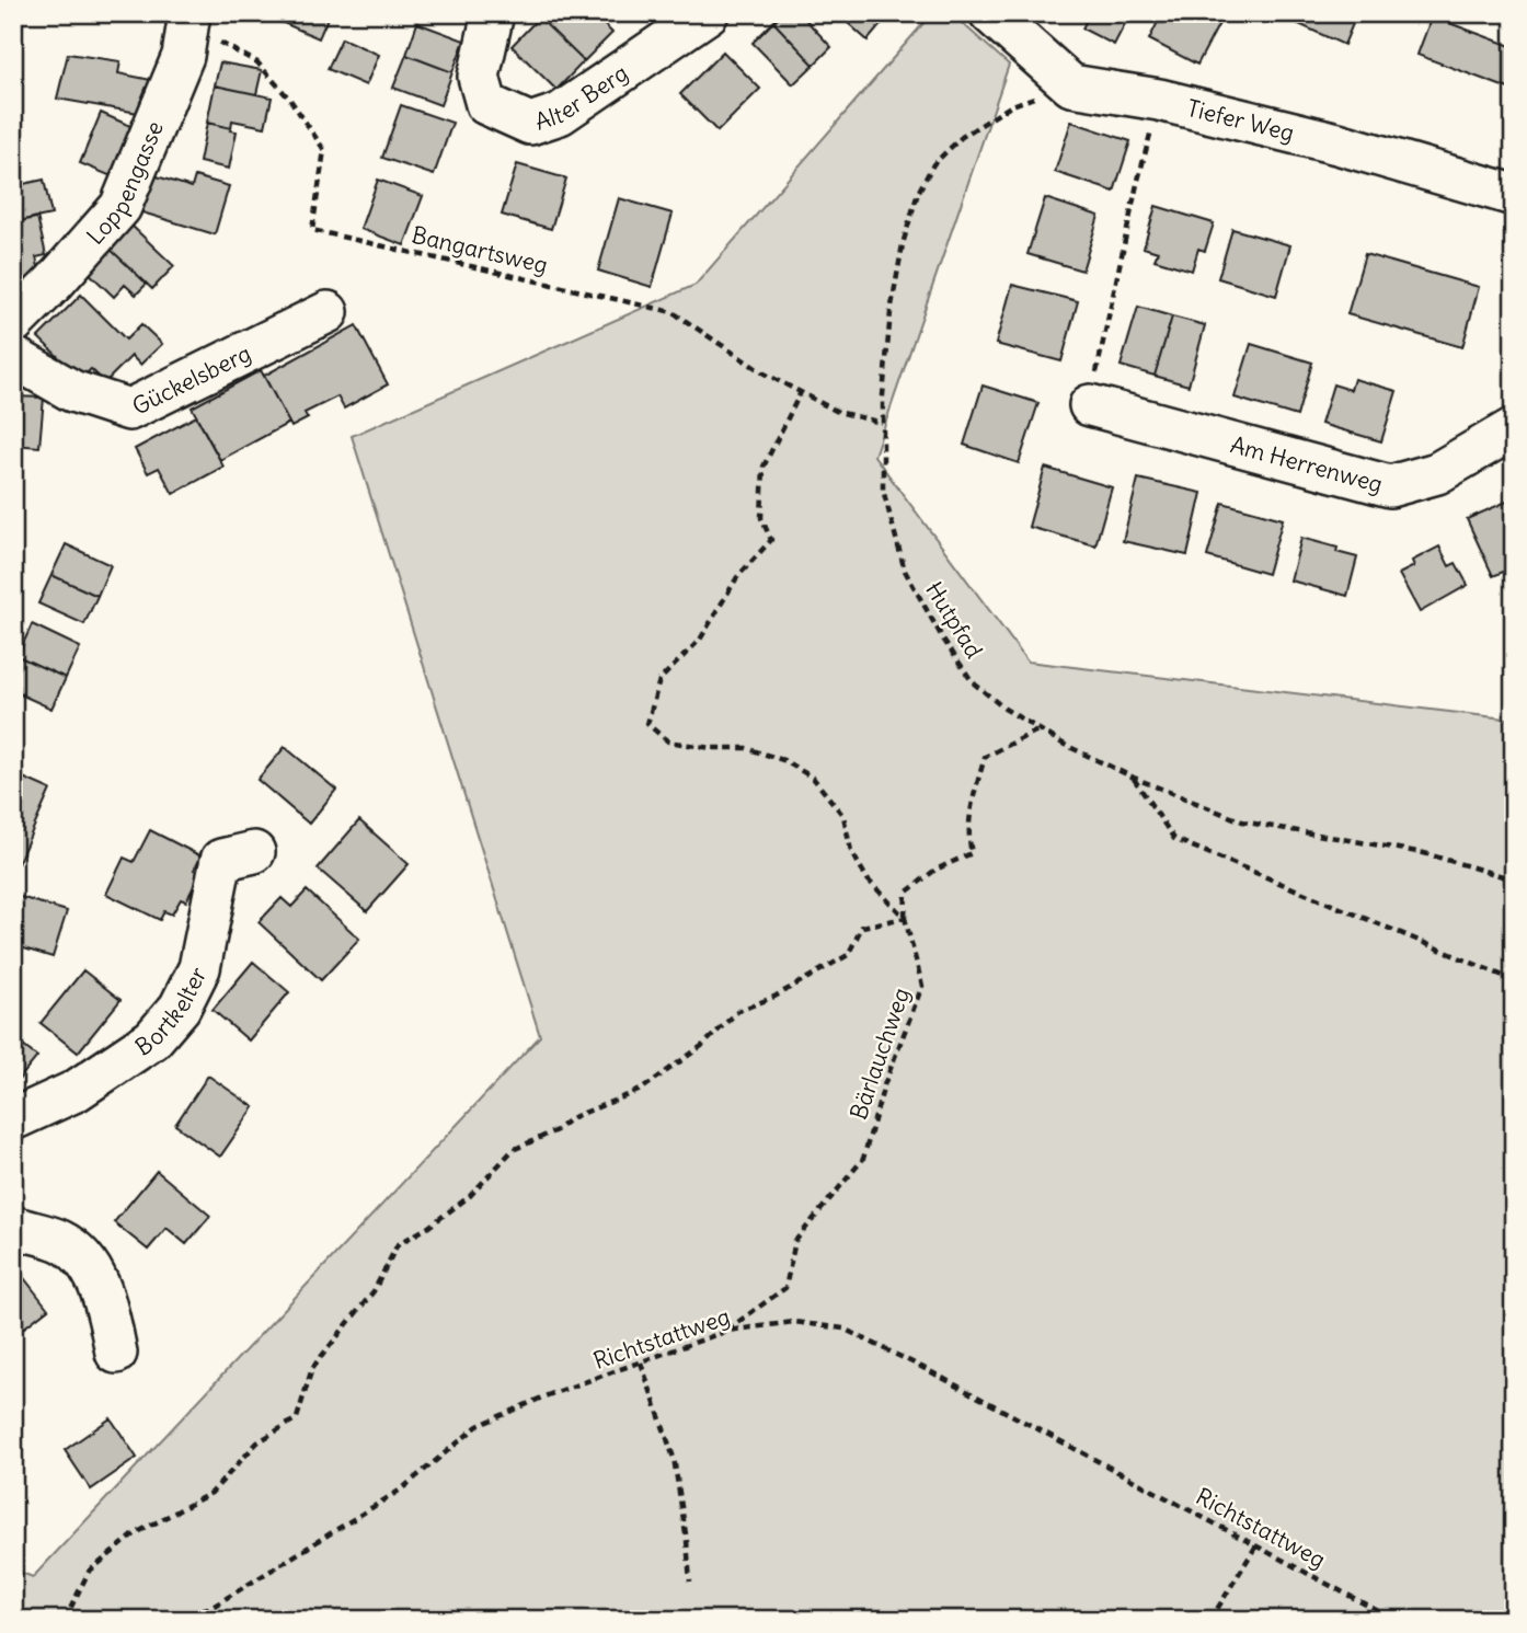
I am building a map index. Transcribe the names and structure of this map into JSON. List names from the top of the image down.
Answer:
{
  "streets": {
    "street": [
      "Alter Berg",
      "Tiefer Weg",
      "Loppengasse",
      "Gückelsberg",
      "Am Herrenweg",
      "Bortkelter"
    ],
    "path": [
      "Bangartsweg",
      "Hutpfad",
      "Bärlauchweg",
      "Richtstattweg"
    ]
  },
  "crossings": [
    ["Tiefer Weg", "Hutpfad"],
    ["Loppengasse", "Bangartsweg"],
    ["Bangartsweg", "Hutpfad"],
    ["Bangartsweg", "Bärlauchweg"],
    ["Bärlauchweg", "Richtstattweg"]
  ]
}
